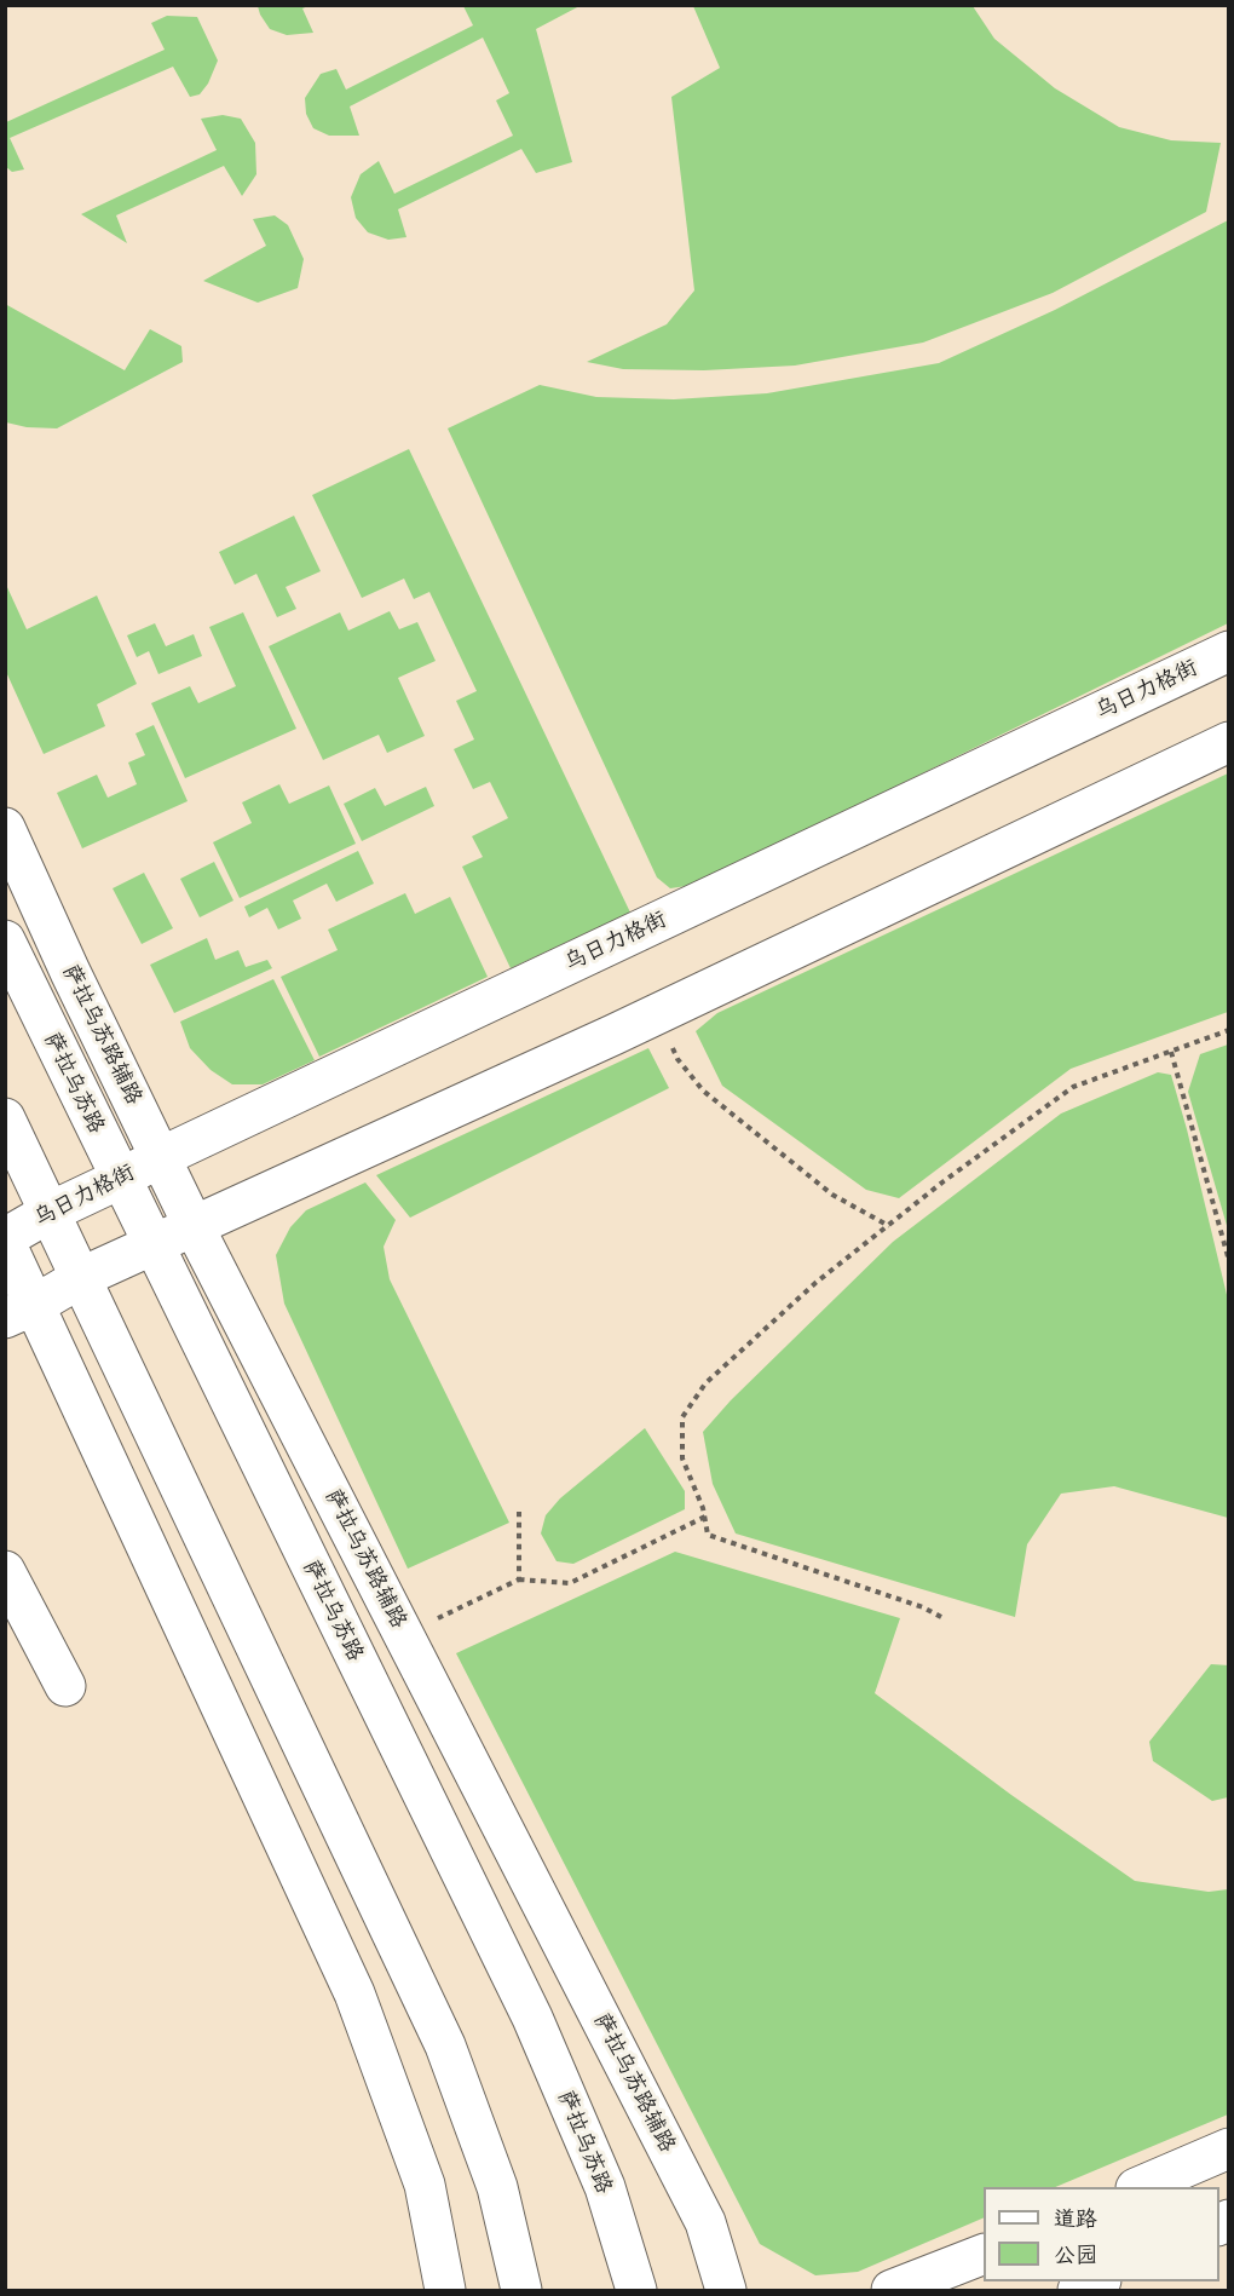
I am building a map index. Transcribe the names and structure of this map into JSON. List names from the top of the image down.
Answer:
{
  "streets": {
    "street": ["乌日力格街", "萨拉乌苏路辅路", "萨拉乌苏路"]
  },
  "crossings": [
    ["乌日力格街", "萨拉乌苏路辅路"],
    ["乌日力格街", "萨拉乌苏路"]
  ],
  "legend": ["道路", "公园"]
}
